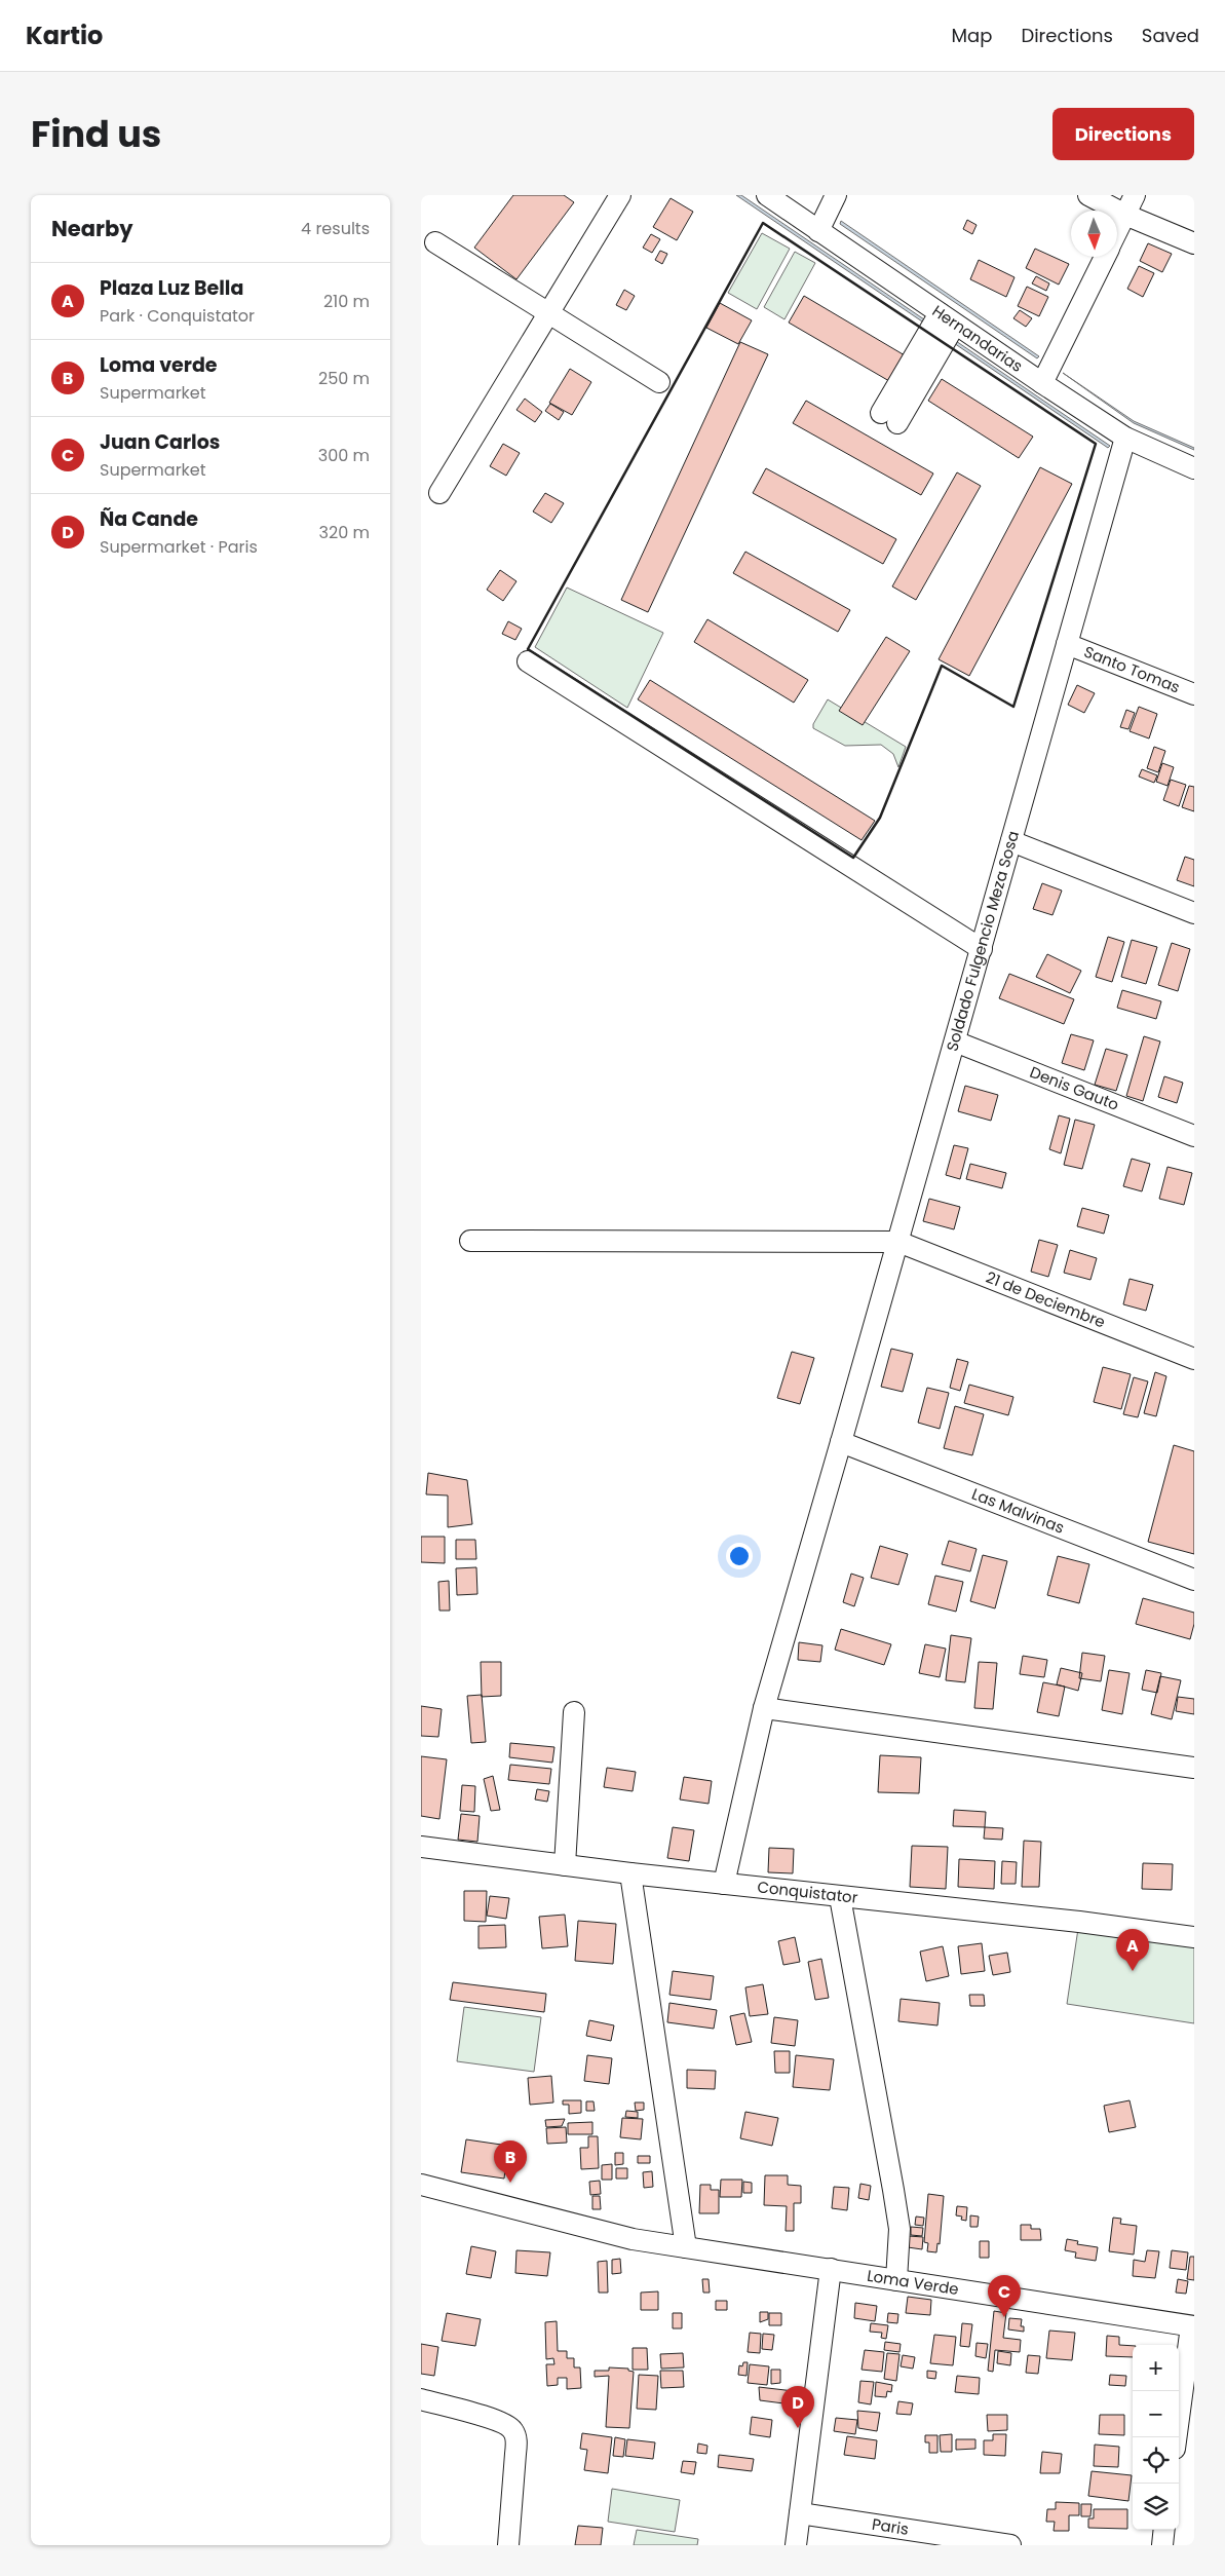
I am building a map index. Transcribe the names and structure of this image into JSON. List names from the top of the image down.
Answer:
{
  "streets": {
    "street": [
      "Hernandarias",
      "Santo Tomas",
      "Soldado Fulgencio Meza Sosa",
      "Denis Gauto",
      "21 de Deciembre",
      "Las Malvinas",
      "Conquistator",
      "Loma Verde",
      "Paris"
    ]
  },
  "crossings": [
    ["Hernandarias", "Soldado Fulgencio Meza Sosa"],
    ["Santo Tomas", "Soldado Fulgencio Meza Sosa"],
    ["Soldado Fulgencio Meza Sosa", "Denis Gauto"],
    ["Soldado Fulgencio Meza Sosa", "21 de Deciembre"],
    ["Soldado Fulgencio Meza Sosa", "Las Malvinas"],
    ["Soldado Fulgencio Meza Sosa", "Conquistator"]
  ],
  "north": "bottom",
  "page": {
    "header": "Kartio",
    "nav": ["Map", "Directions", "Saved"],
    "title": "Find us",
    "buttons": "Directions",
    "heading": ["Nearby", "4 results"],
    "list": [
      {
        "mark": "A",
        "name": "Plaza Luz Bella",
        "note": "Park · Conquistator",
        "value": "210 m"
      },
      {
        "mark": "B",
        "name": "Loma verde",
        "note": "Supermarket",
        "value": "250 m"
      },
      {
        "mark": "C",
        "name": "Juan Carlos",
        "note": "Supermarket",
        "value": "300 m"
      },
      {
        "mark": "D",
        "name": "Ña Cande",
        "note": "Supermarket · Paris",
        "value": "320 m"
      }
    ],
    "pins": [
      "A",
      "B",
      "C",
      "D"
    ],
    "map_buttons": ["+", "−"]
  }
}
